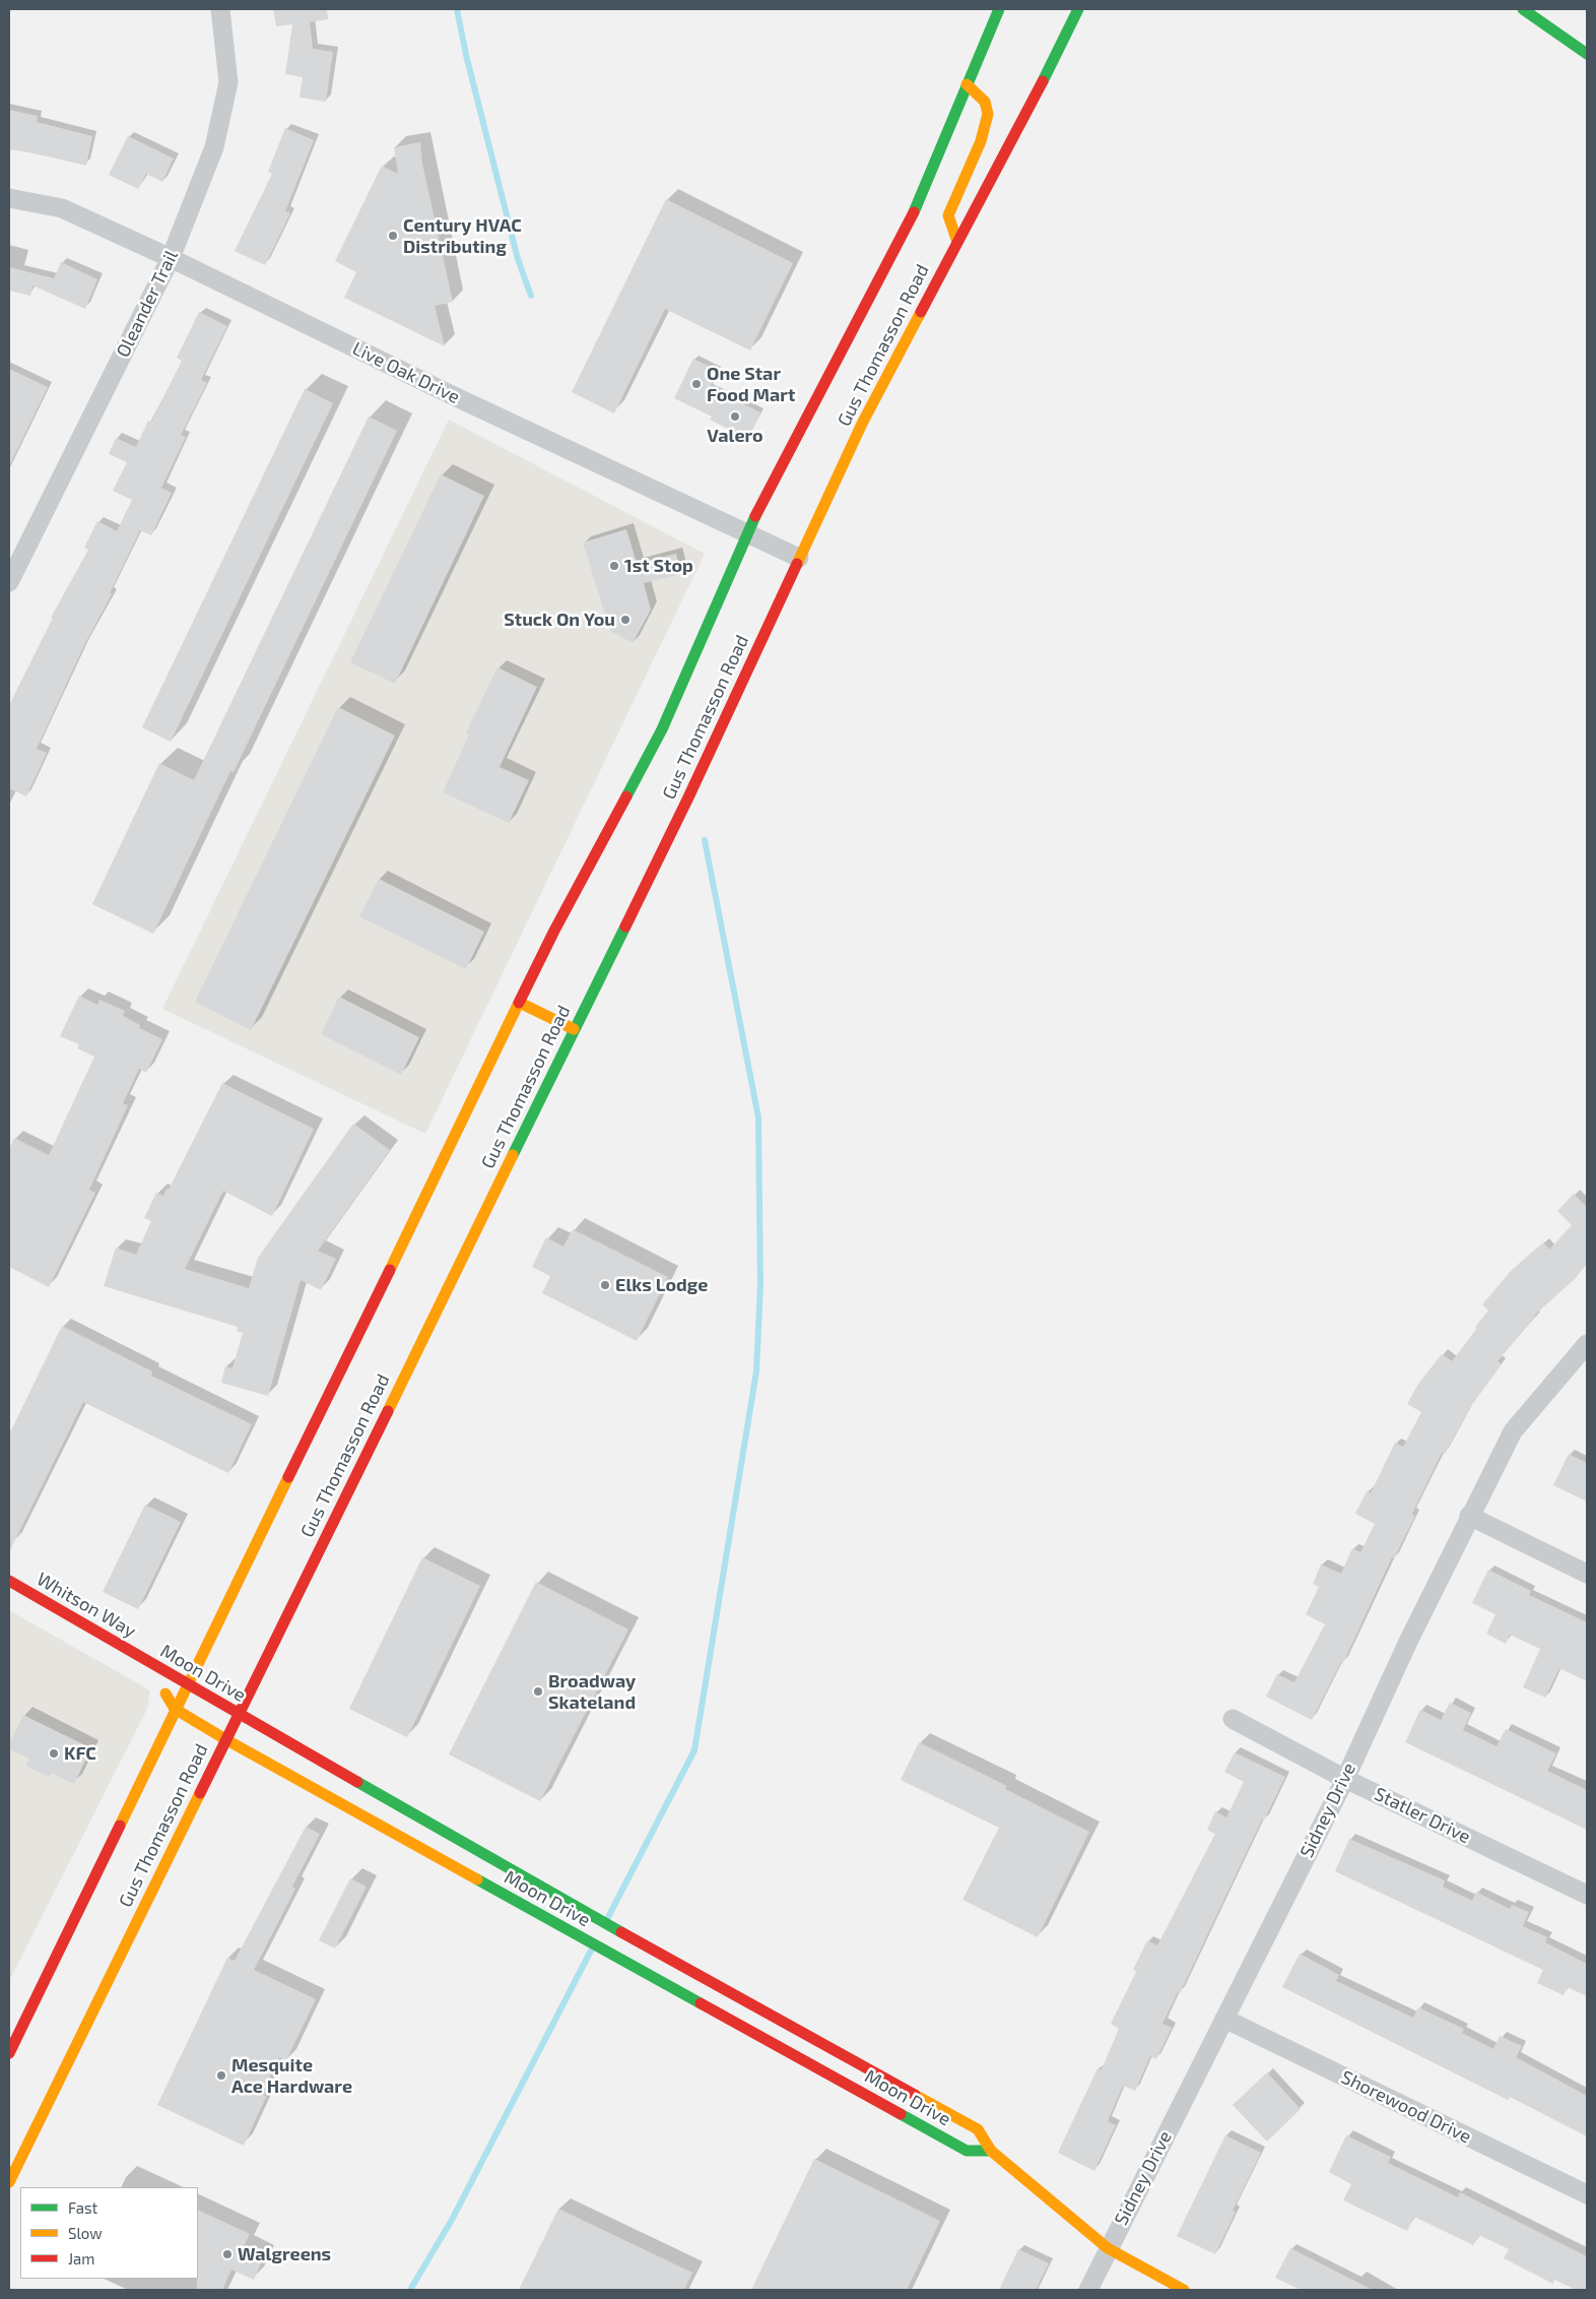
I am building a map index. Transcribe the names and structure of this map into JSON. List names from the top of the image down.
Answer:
{
  "streets": {
    "main road": ["Gus Thomasson Road", "Whitson Way", "Moon Drive"],
    "street": [
      "Oleander Trail",
      "Live Oak Drive",
      "Sidney Drive",
      "Statler Drive",
      "Shorewood Drive"
    ]
  },
  "crossings": [
    ["Oleander Trail", "Live Oak Drive"],
    ["Gus Thomasson Road", "Live Oak Drive"],
    ["Gus Thomasson Road", "Moon Drive"],
    ["Whitson Way", "Moon Drive"],
    ["Moon Drive", "Sidney Drive"],
    ["Sidney Drive", "Statler Drive"],
    ["Sidney Drive", "Shorewood Drive"]
  ],
  "places": [
    "Century HVAC Distributing",
    "One Star Food Mart",
    "Valero",
    "1st Stop",
    "Stuck On You",
    "Elks Lodge",
    "Broadway Skateland",
    "KFC",
    "Mesquite Ace Hardware",
    "Walgreens"
  ],
  "legend": ["Fast", "Slow", "Jam"]
}
